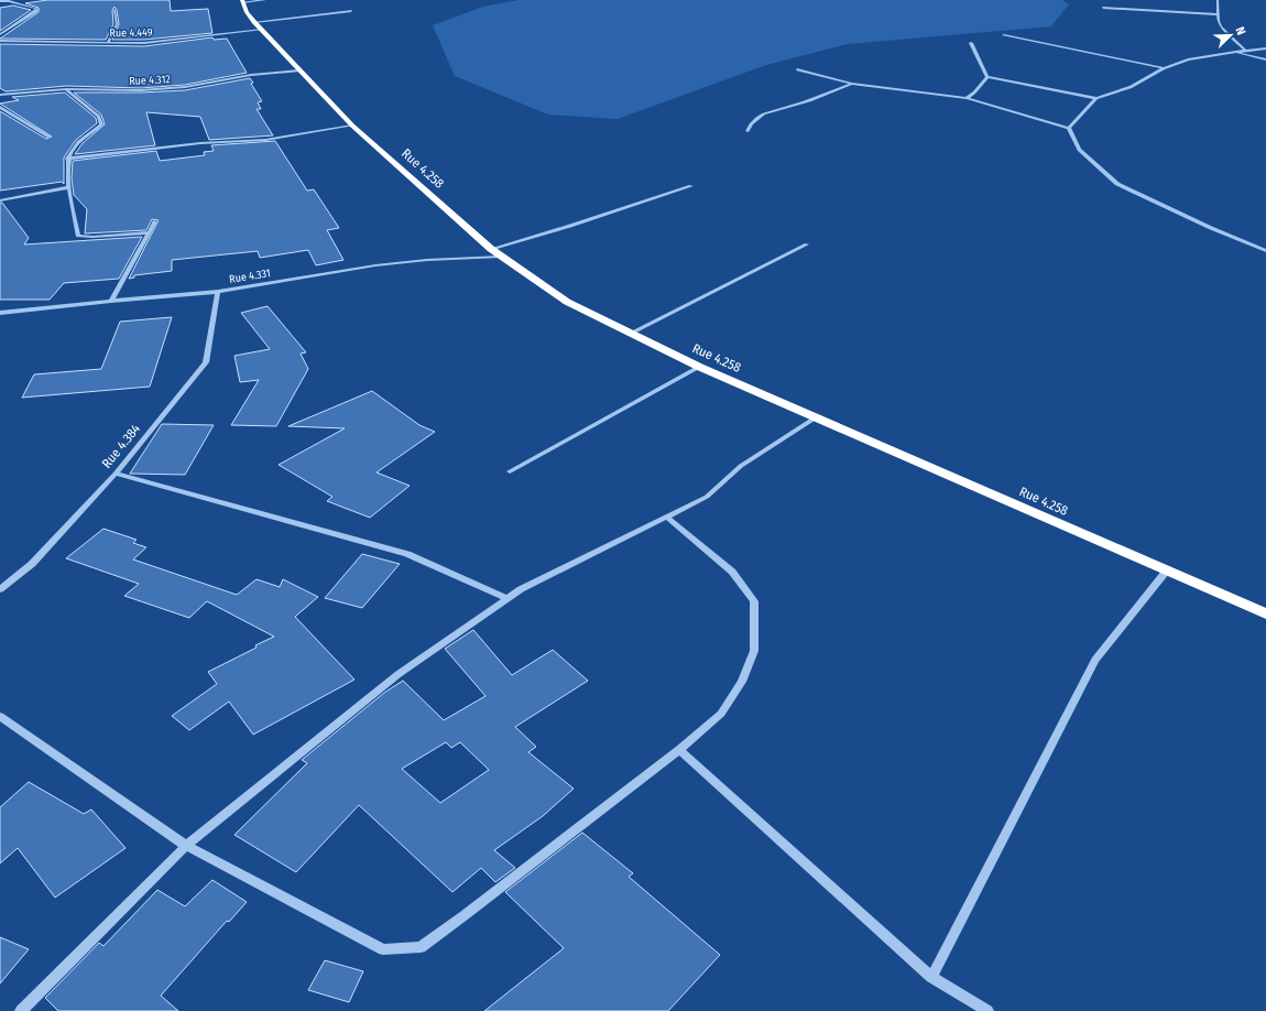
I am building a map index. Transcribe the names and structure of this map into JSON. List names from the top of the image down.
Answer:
{
  "streets": {
    "highway": ["Rue 4.258"],
    "street": [
      "Rue 4.449",
      "Rue 4.312",
      "Rue 4.331",
      "Rue 4.384"
    ]
  },
  "crossings": [
    ["Rue 4.449", "Rue 4.258"],
    ["Rue 4.312", "Rue 4.258"],
    ["Rue 4.258", "Rue 4.331"],
    ["Rue 4.331", "Rue 4.384"]
  ],
  "north": "top right"
}
